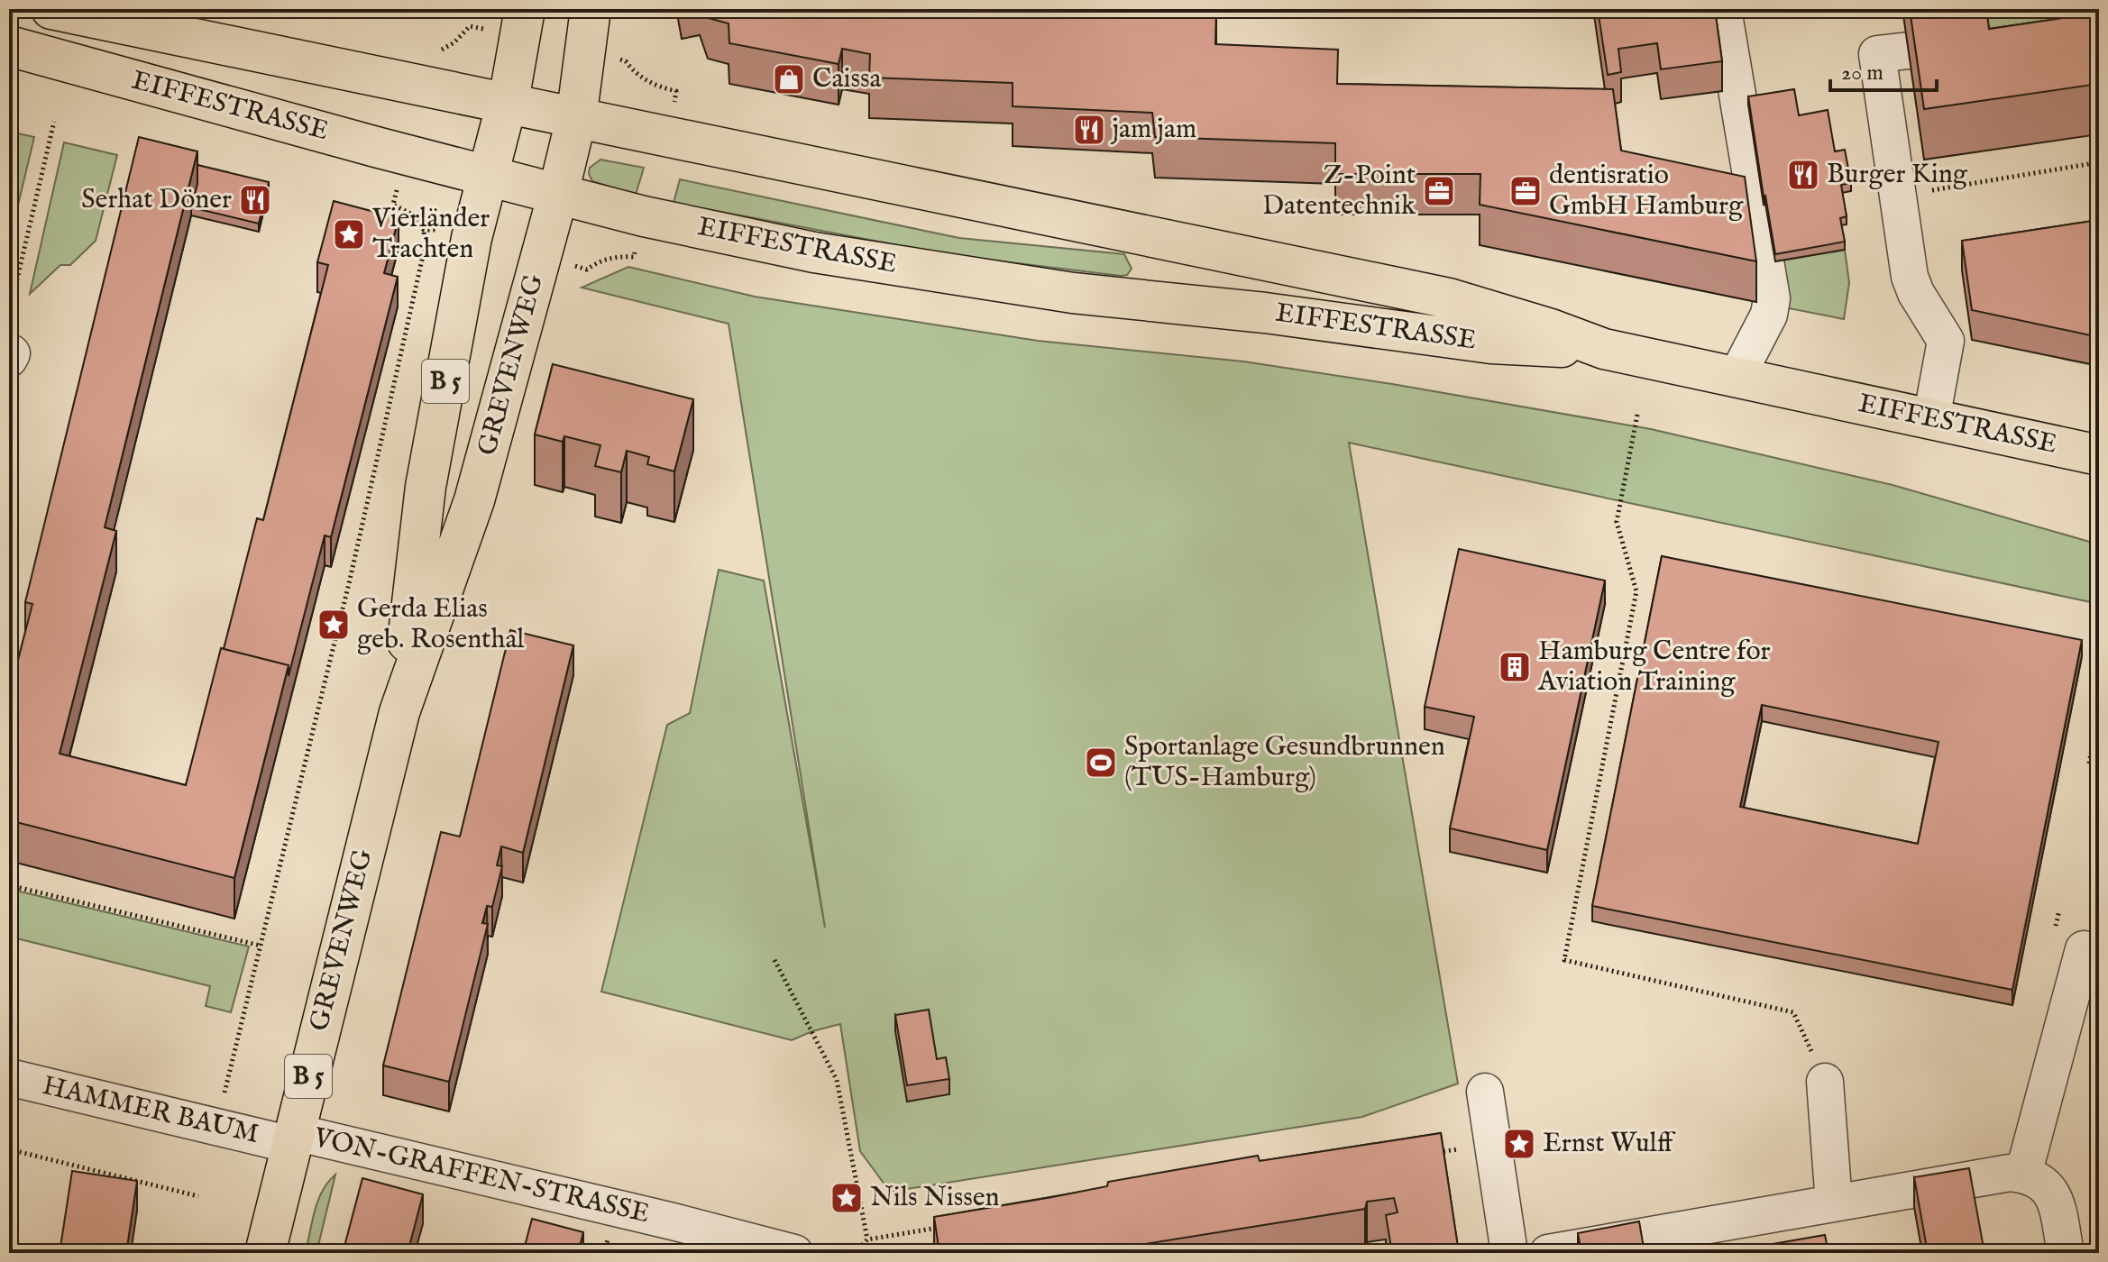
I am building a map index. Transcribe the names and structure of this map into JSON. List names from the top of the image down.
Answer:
{
  "streets": {
    "main road": ["EIFFESTRASSE", "GREVENWEG", "B 5"],
    "street": ["HAMMER BAUM", "VON-GRAFFEN-STRASSE"]
  },
  "crossings": [
    ["EIFFESTRASSE", "GREVENWEG"],
    ["GREVENWEG", "HAMMER BAUM"],
    ["GREVENWEG", "VON-GRAFFEN-STRASSE"],
    ["HAMMER BAUM", "VON-GRAFFEN-STRASSE"]
  ],
  "places": {
    "shop": ["Caissa"],
    "restaurant": ["jam jam", "Burger King", "Serhat Döner"],
    "office": ["Z-Point Datentechnik", "dentisratio GmbH Hamburg"],
    "place": [
      "Vierländer Trachten",
      "Gerda Elias geb. Rosenthal",
      "Ernst Wulff",
      "Nils Nissen"
    ],
    "building": ["Hamburg Centre for Aviation Training"],
    "sports": ["Sportanlage Gesundbrunnen (TUS-Hamburg)"]
  },
  "scale_bar": "20 m"
}
